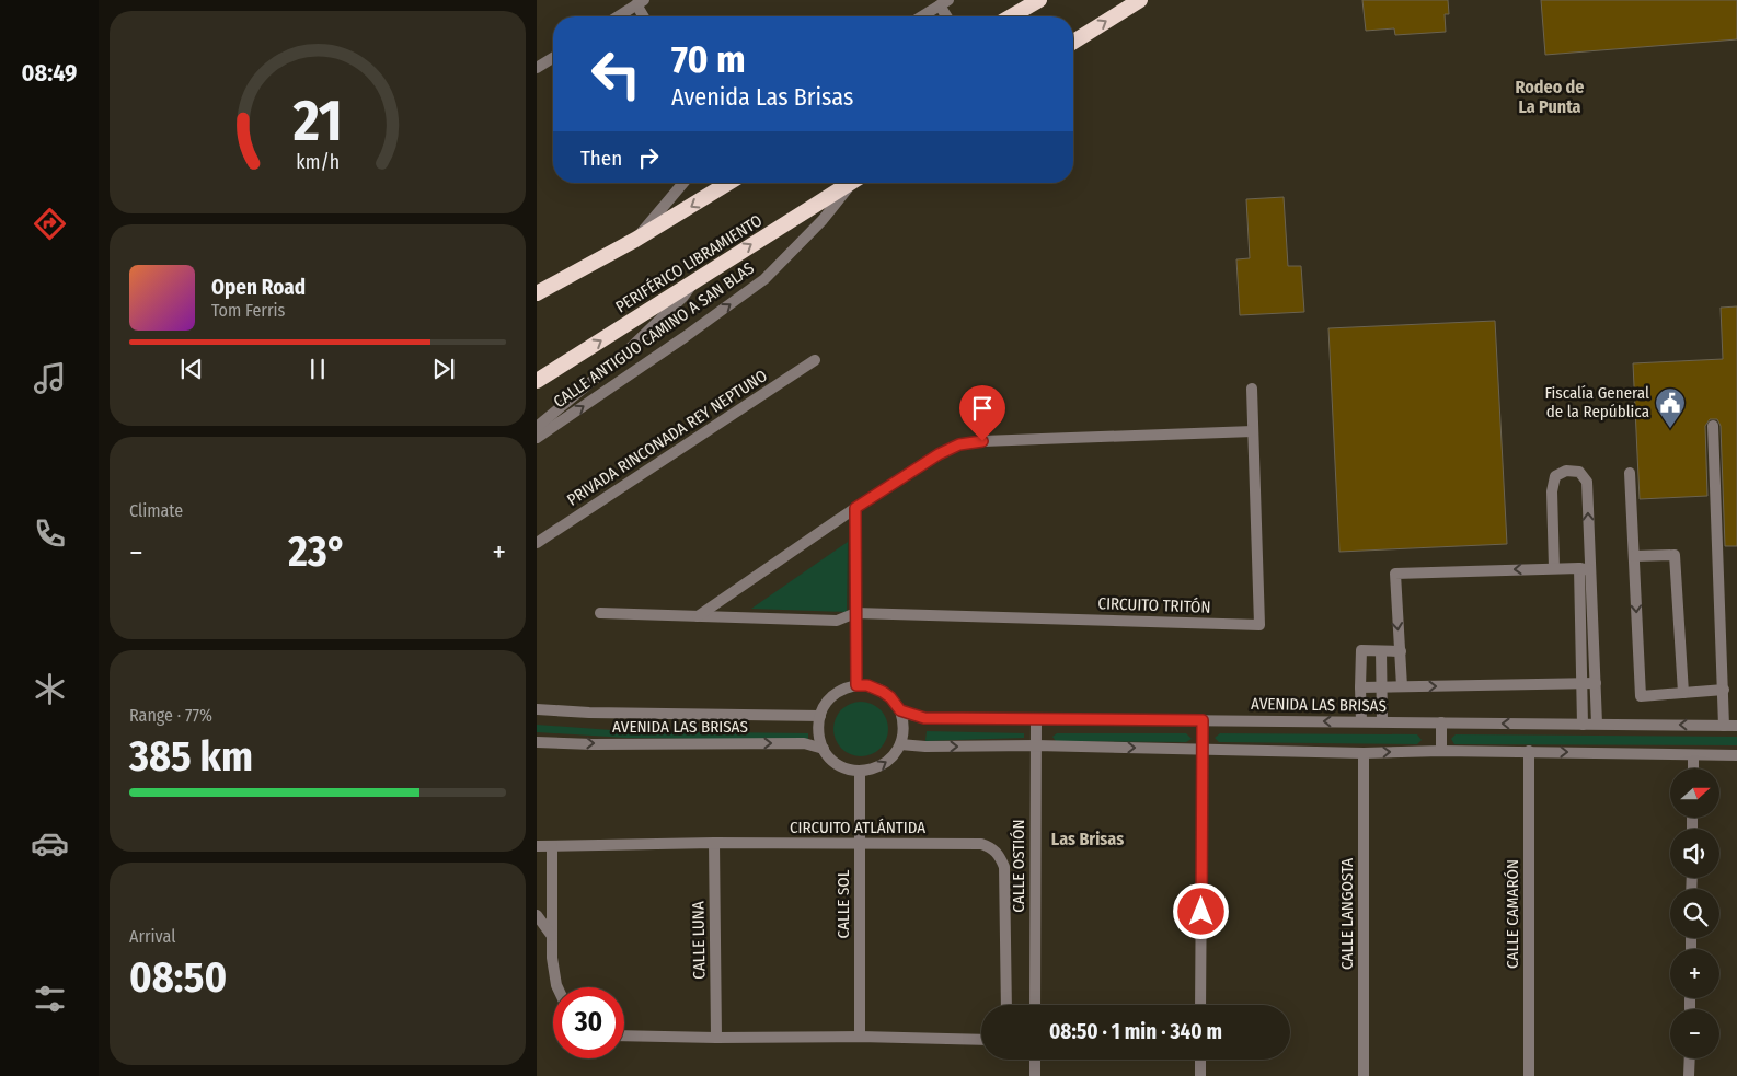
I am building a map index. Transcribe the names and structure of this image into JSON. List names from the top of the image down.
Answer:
{
  "streets": {
    "highway": ["PERIFÉRICO LIBRAMIENTO"],
    "street": [
      "CALLE ANTIGUO CAMINO A SAN BLAS",
      "PRIVADA RINCONADA REY NEPTUNO",
      "CIRCUITO TRITÓN",
      "AVENIDA LAS BRISAS",
      "CIRCUITO ATLÁNTIDA",
      "CALLE OSTIÓN",
      "CALLE SOL",
      "CALLE LANGOSTA",
      "CALLE CAMARÓN",
      "CALLE LUNA"
    ]
  },
  "crossings": [
    ["AVENIDA LAS BRISAS", "CALLE OSTIÓN"],
    ["AVENIDA LAS BRISAS", "CALLE SOL"],
    ["CIRCUITO ATLÁNTIDA", "CALLE SOL"],
    ["CIRCUITO ATLÁNTIDA", "CALLE LUNA"]
  ],
  "districts": ["Rodeo de La Punta", "Las Brisas"],
  "places": {
    "public building": ["Fiscalía General de la República"]
  },
  "north": "right",
  "page": {
    "tabs": "08:49",
    "turn": ["70 m", "Avenida Las Brisas"],
    "then": "Then",
    "song": ["Open Road", "Tom Ferris"],
    "tile": [
      "Climate",
      ["Range · 77%", "385 km"],
      ["Arrival", "08:50"]
    ],
    "heat": ["−", "23°", "+"],
    "map_buttons": ["+", "−"],
    "limit": "30",
    "trip": "08:50 · 1 min · 340 m",
    "gauge": ["21", "km/h"]
  }
}
